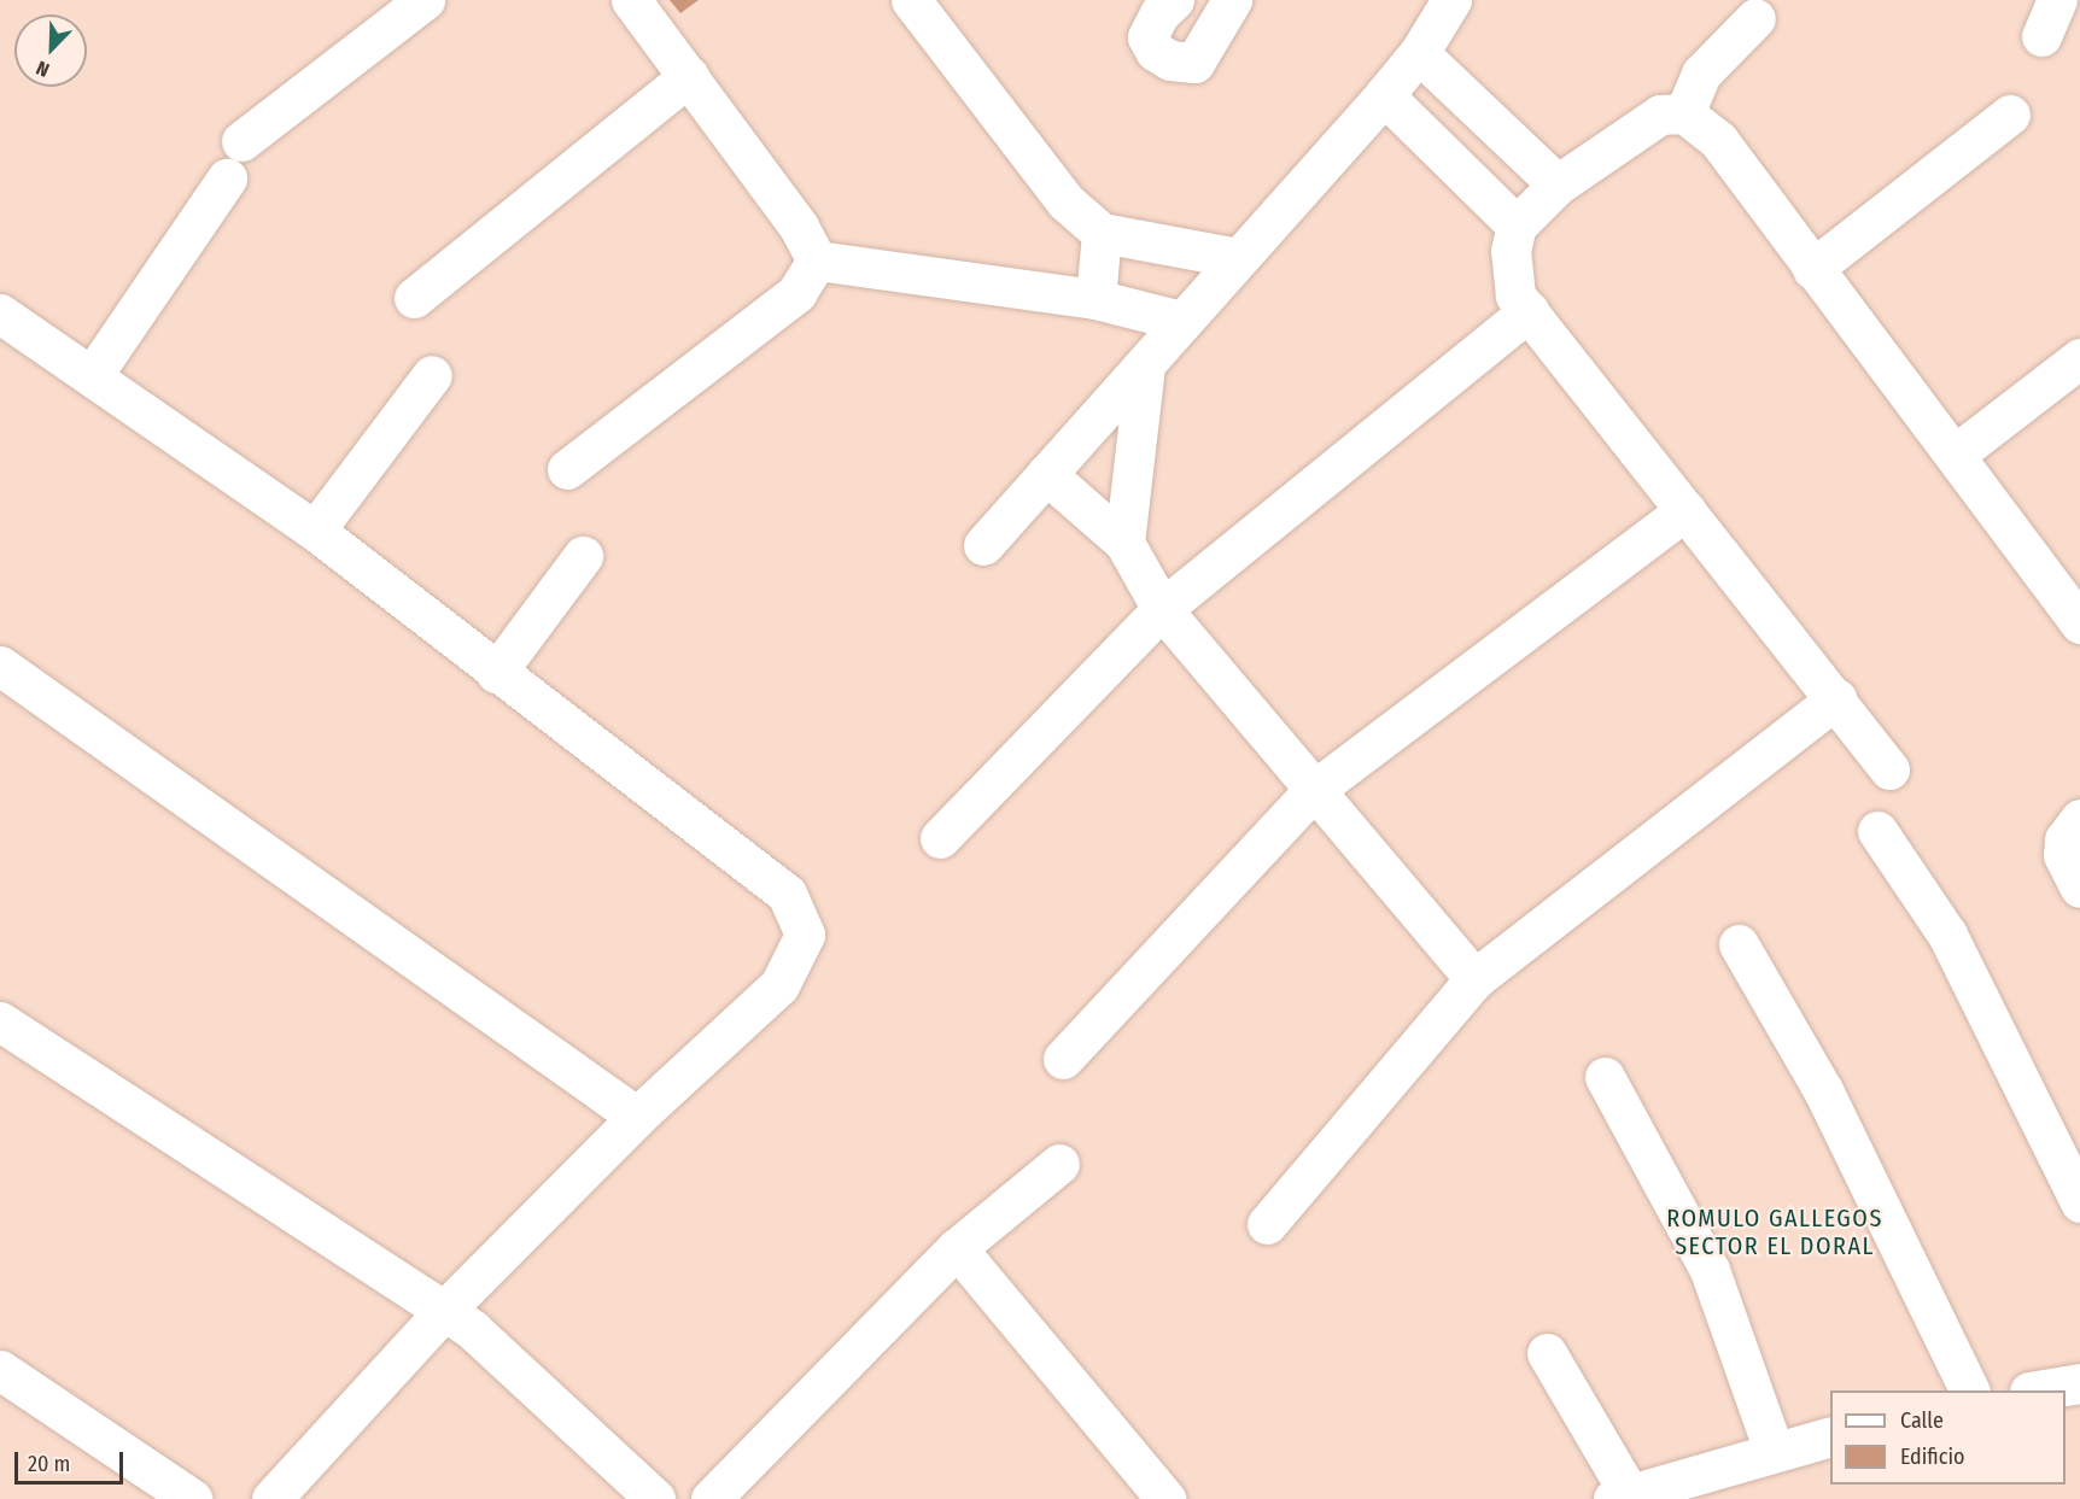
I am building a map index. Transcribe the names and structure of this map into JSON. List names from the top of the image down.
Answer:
{
  "districts": ["ROMULO GALLEGOS SECTOR EL DORAL"],
  "legend": ["Calle", "Edificio"],
  "scale_bar": "20 m",
  "north": "bottom left"
}
